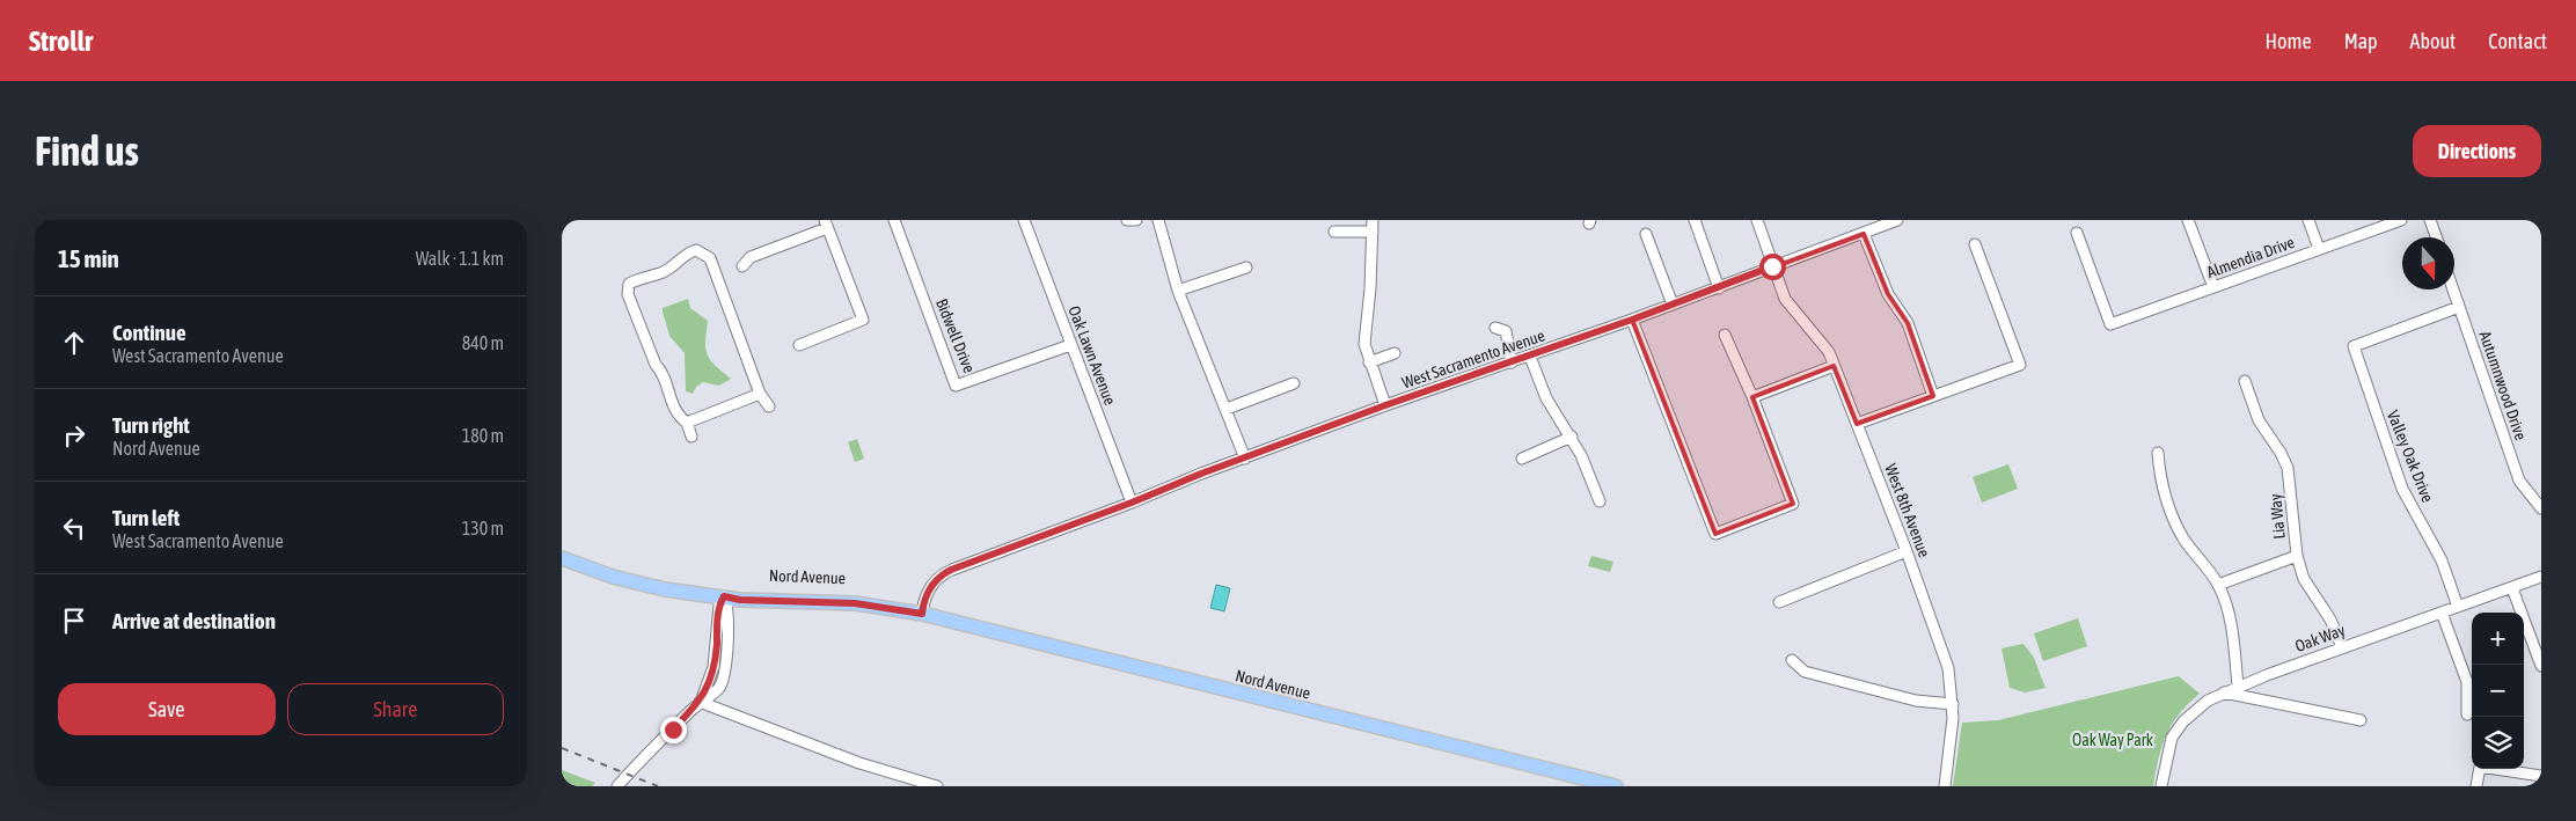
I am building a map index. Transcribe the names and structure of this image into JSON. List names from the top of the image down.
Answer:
{
  "streets": {
    "main road": ["Nord Avenue"],
    "street": [
      "Almendia Drive",
      "Bidwell Drive",
      "Oak Lawn Avenue",
      "West Sacramento Avenue",
      "Autumnwood Drive",
      "Valley Oak Drive",
      "West 8th Avenue",
      "Lia Way",
      "Oak Way"
    ]
  },
  "crossings": [
    ["Bidwell Drive", "Oak Lawn Avenue"],
    ["Oak Lawn Avenue", "West Sacramento Avenue"],
    ["West Sacramento Avenue", "West 8th Avenue"],
    ["West Sacramento Avenue", "Nord Avenue"],
    ["Autumnwood Drive", "Valley Oak Drive"],
    ["Valley Oak Drive", "Oak Way"],
    ["Lia Way", "Oak Way"]
  ],
  "parks": ["Oak Way Park"],
  "north": "bottom",
  "page": {
    "header": "Strollr",
    "nav": [
      "Home",
      "Map",
      "About",
      "Contact"
    ],
    "buttons": [
      "Directions",
      ["Save", "Share"]
    ],
    "title": "Find us",
    "heading": ["15 min", "Walk · 1.1 km"],
    "list": [
      ["Continue", "West Sacramento Avenue", "840 m"],
      ["Turn right", "Nord Avenue", "180 m"],
      ["Turn left", "West Sacramento Avenue", "130 m"],
      "Arrive at destination"
    ],
    "map_buttons": ["+", "−"]
  }
}
